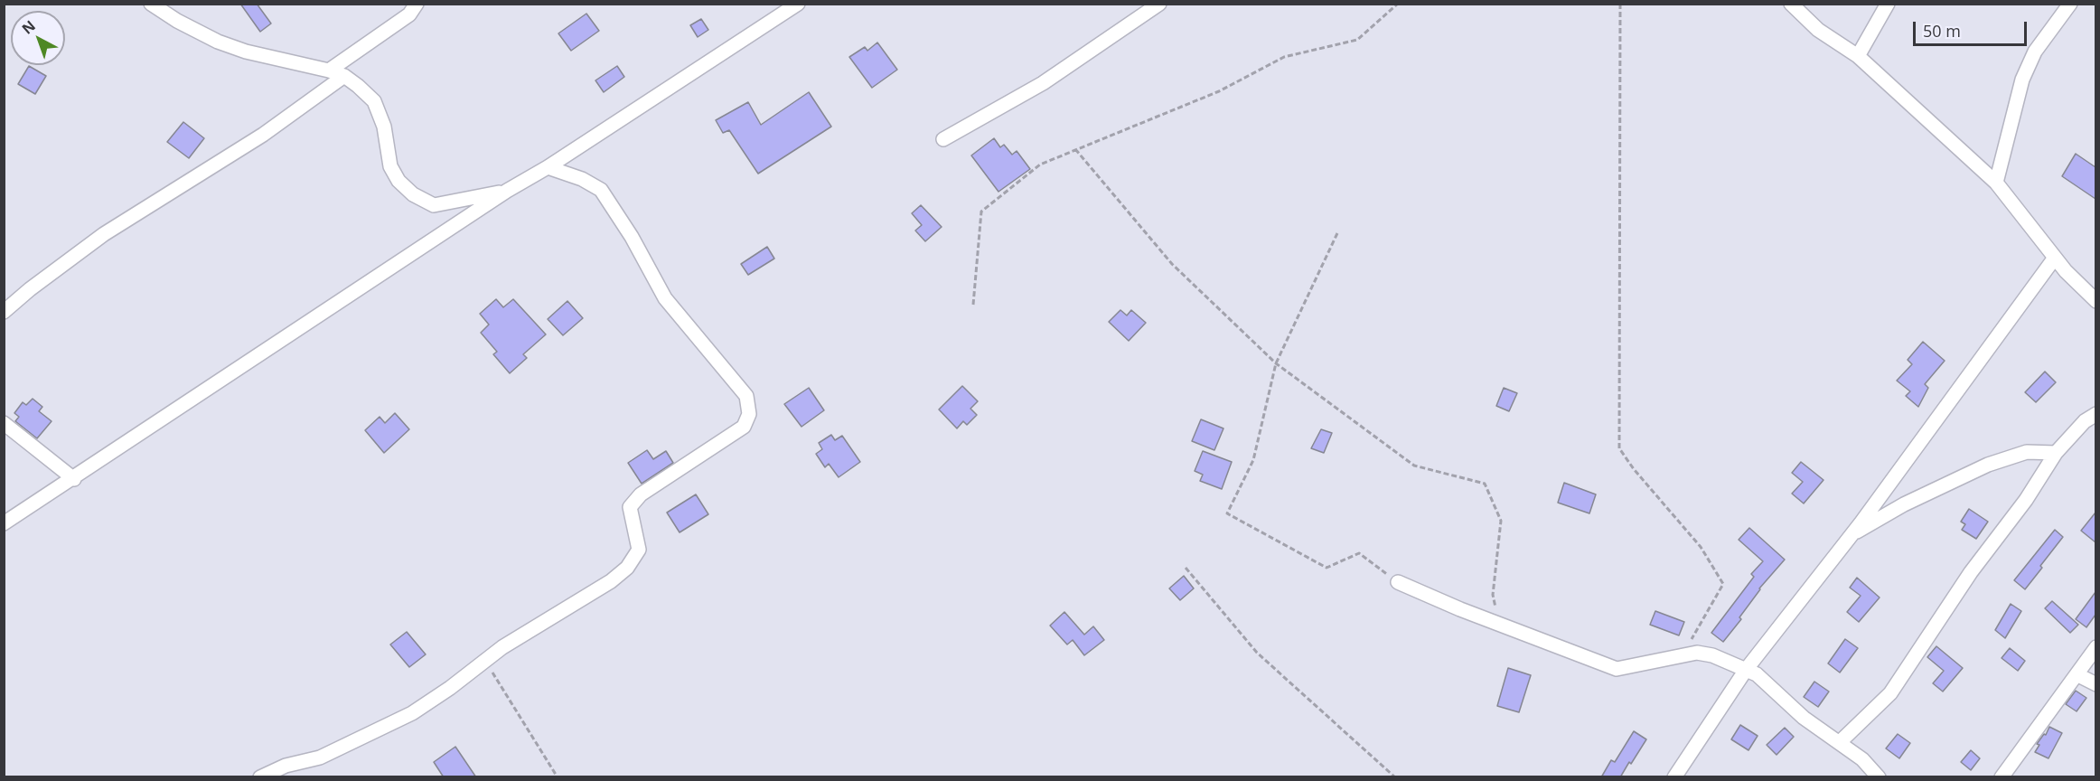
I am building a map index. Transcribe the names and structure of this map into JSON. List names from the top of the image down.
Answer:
{
  "scale_bar": "50 m",
  "north": "top left"
}
